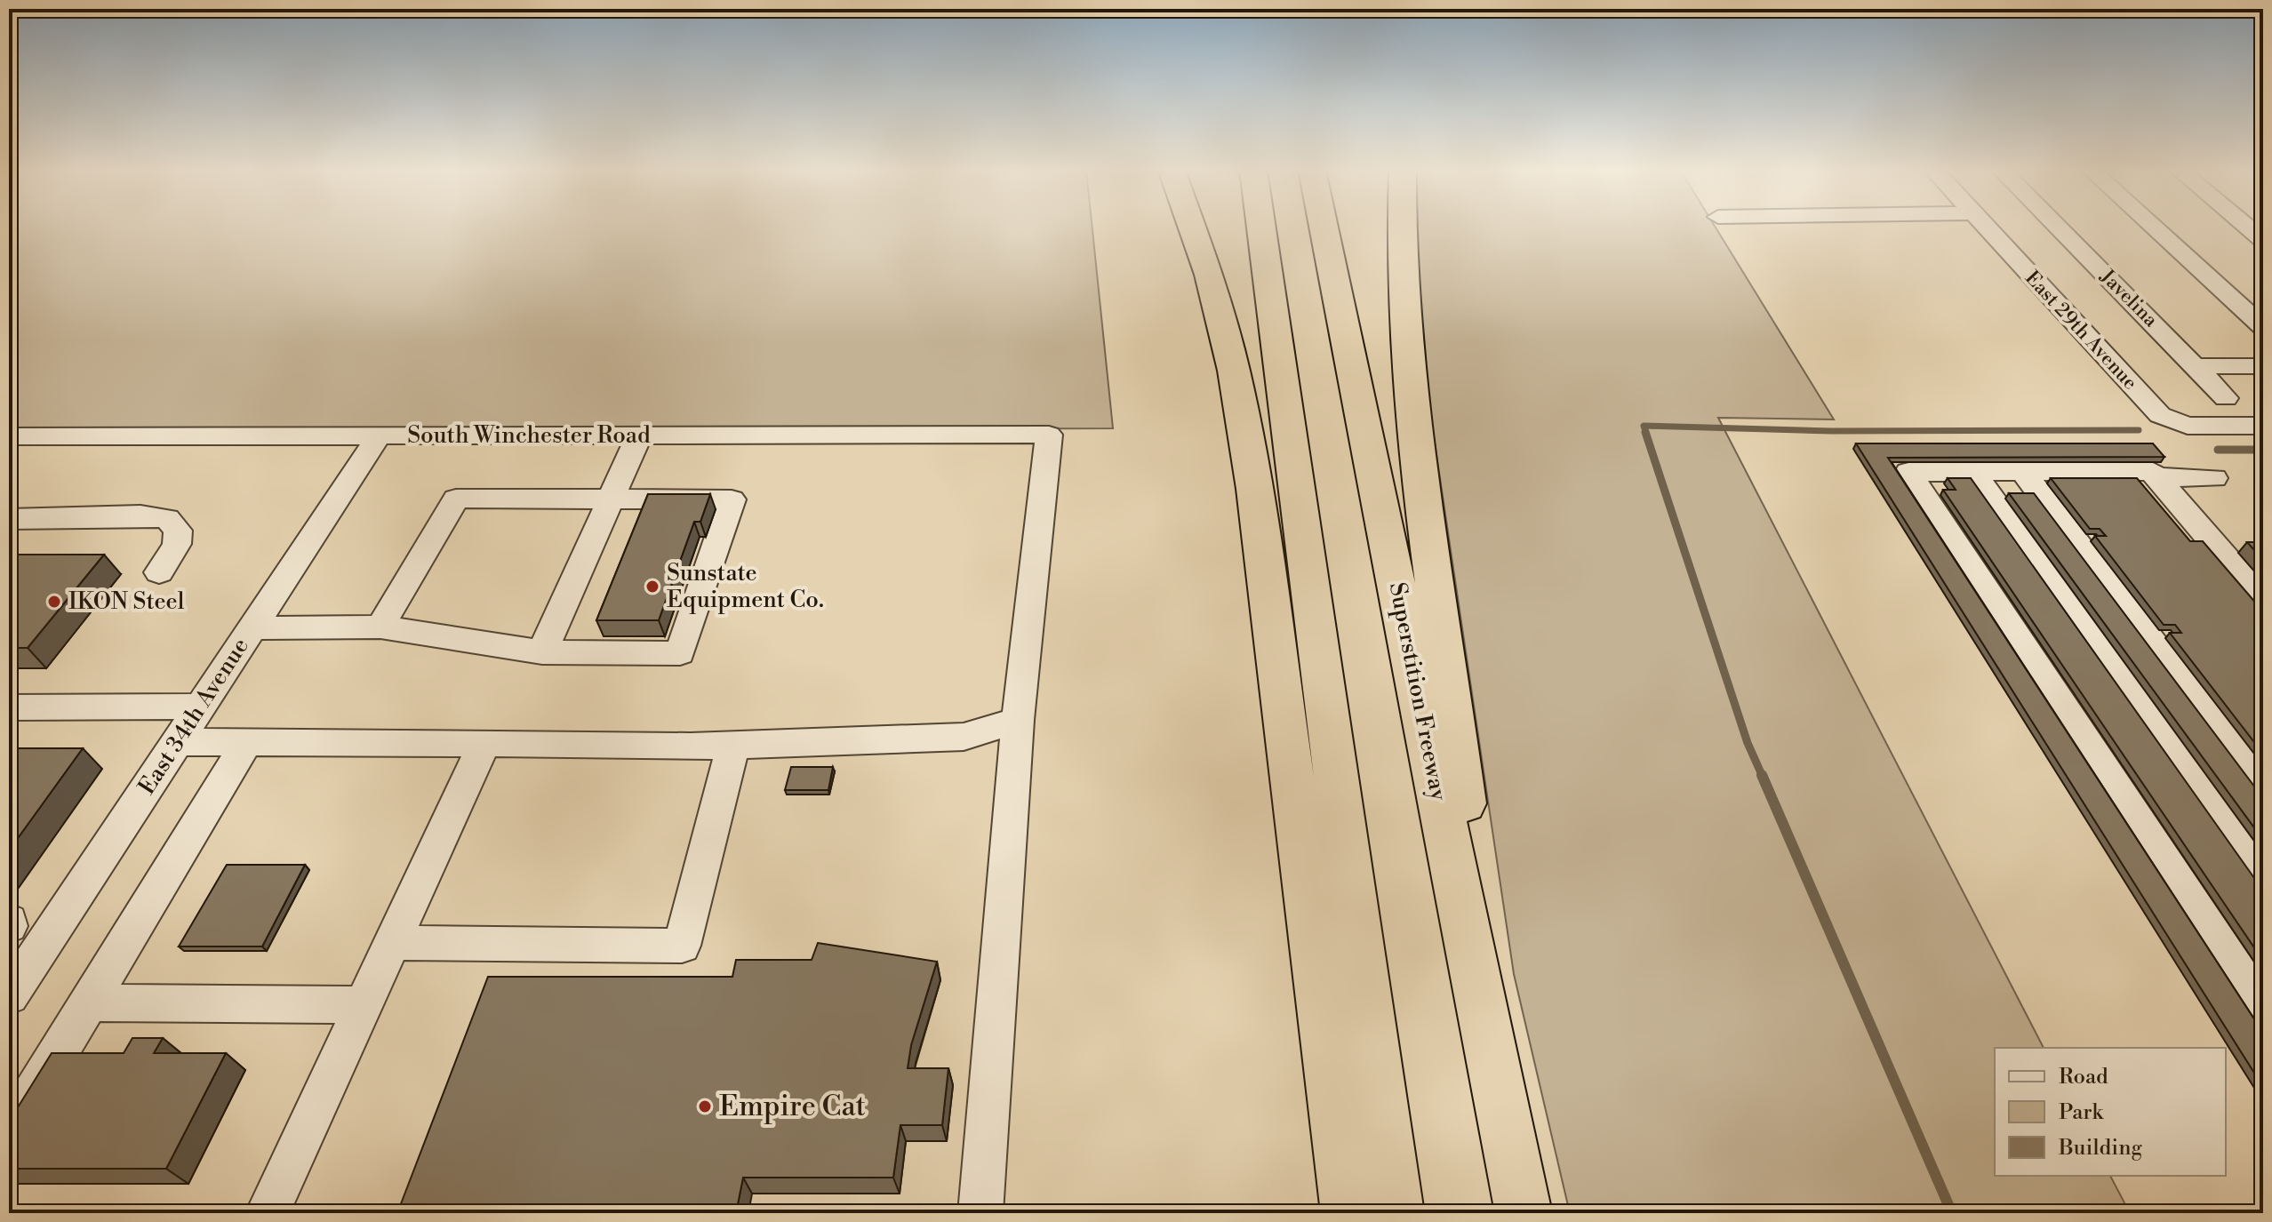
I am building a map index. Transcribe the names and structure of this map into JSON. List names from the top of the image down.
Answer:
{
  "streets": {
    "highway": ["Superstition Freeway"],
    "street": [
      "Javelina",
      "East 29th Avenue",
      "South Winchester Road",
      "East 34th Avenue"
    ]
  },
  "crossings": [
    ["South Winchester Road", "East 34th Avenue"]
  ],
  "places": ["Sunstate Equipment Co.", "IKON Steel", "Empire Cat"],
  "legend": ["Road", "Park", "Building"]
}
